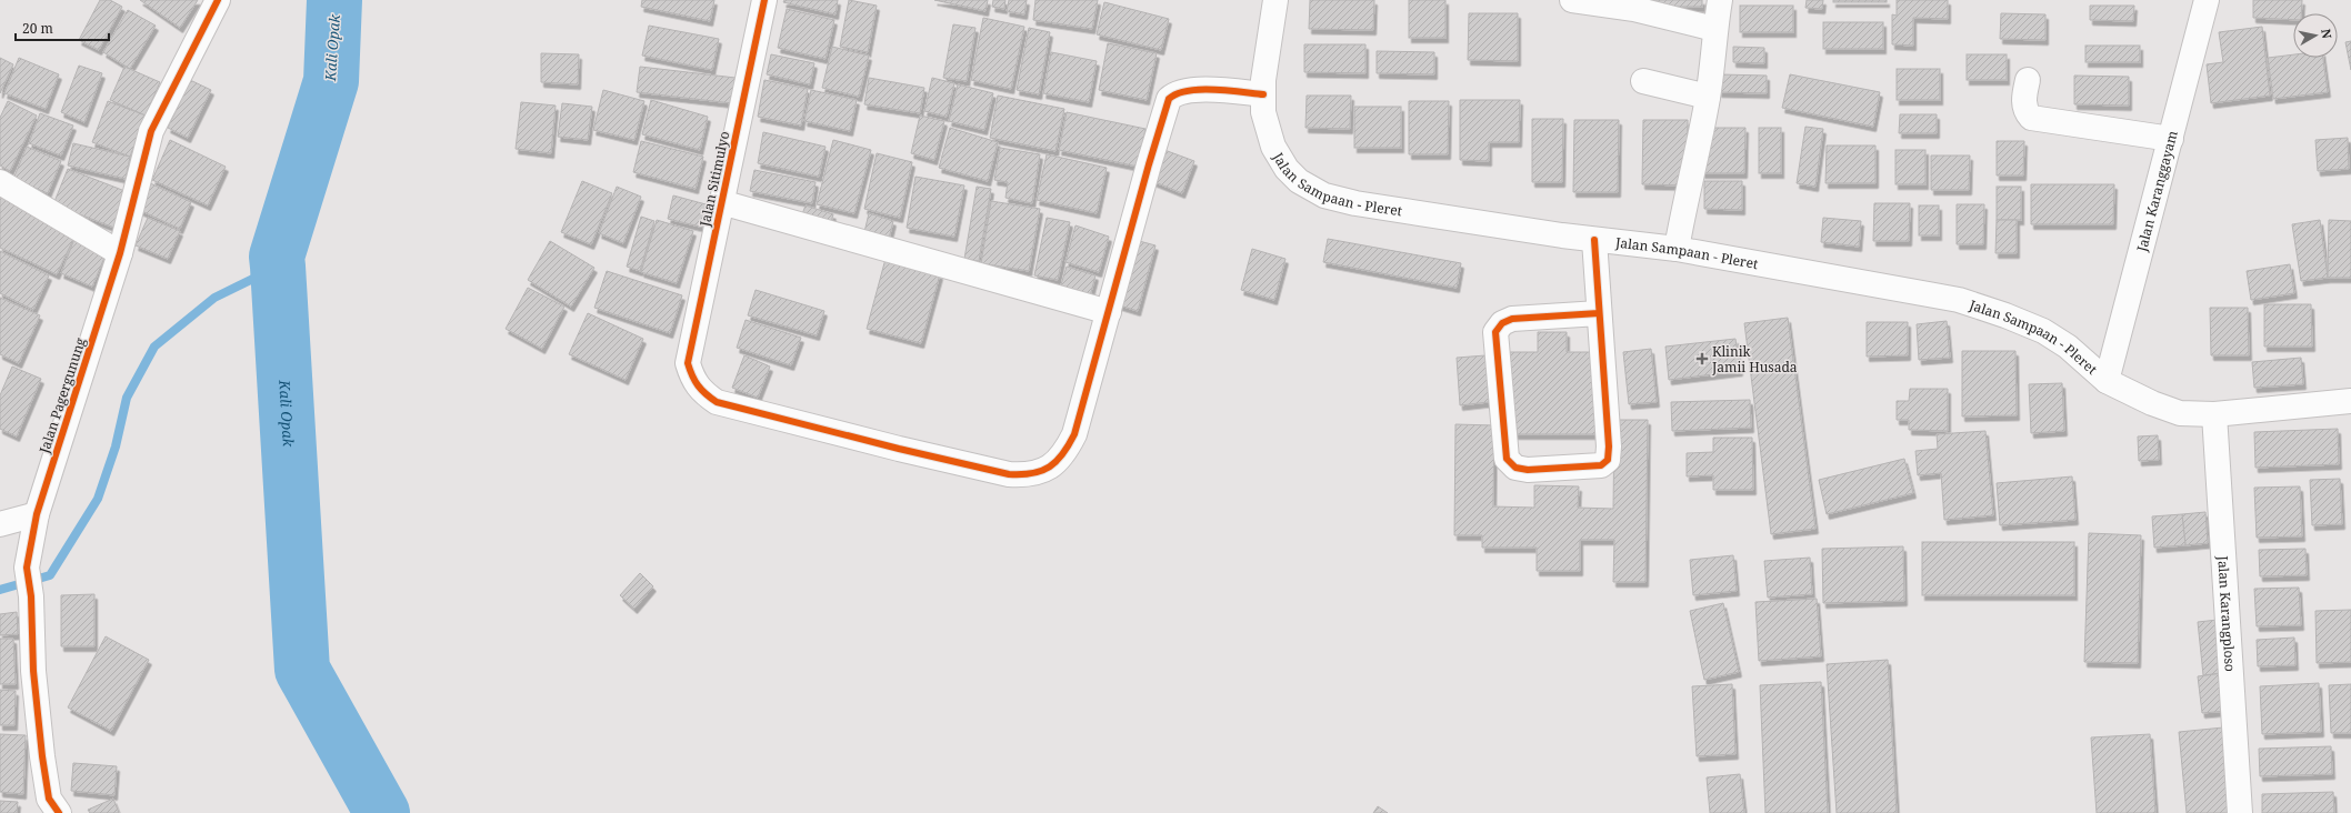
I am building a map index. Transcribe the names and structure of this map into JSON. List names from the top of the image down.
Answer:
{
  "streets": {
    "street": [
      "Jalan Sitimulyo",
      "Jalan Sampaan - Pleret",
      "Jalan Karanggayam",
      "Jalan Pagergunung",
      "Jalan Karangploso"
    ]
  },
  "crossings": [
    ["Jalan Sampaan - Pleret", "Jalan Karanggayam"],
    ["Jalan Sampaan - Pleret", "Jalan Karangploso"]
  ],
  "water": ["Kali Opak"],
  "places": {
    "health": ["Klinik Jamii Husada"]
  },
  "scale_bar": "20 m",
  "north": "right"
}
